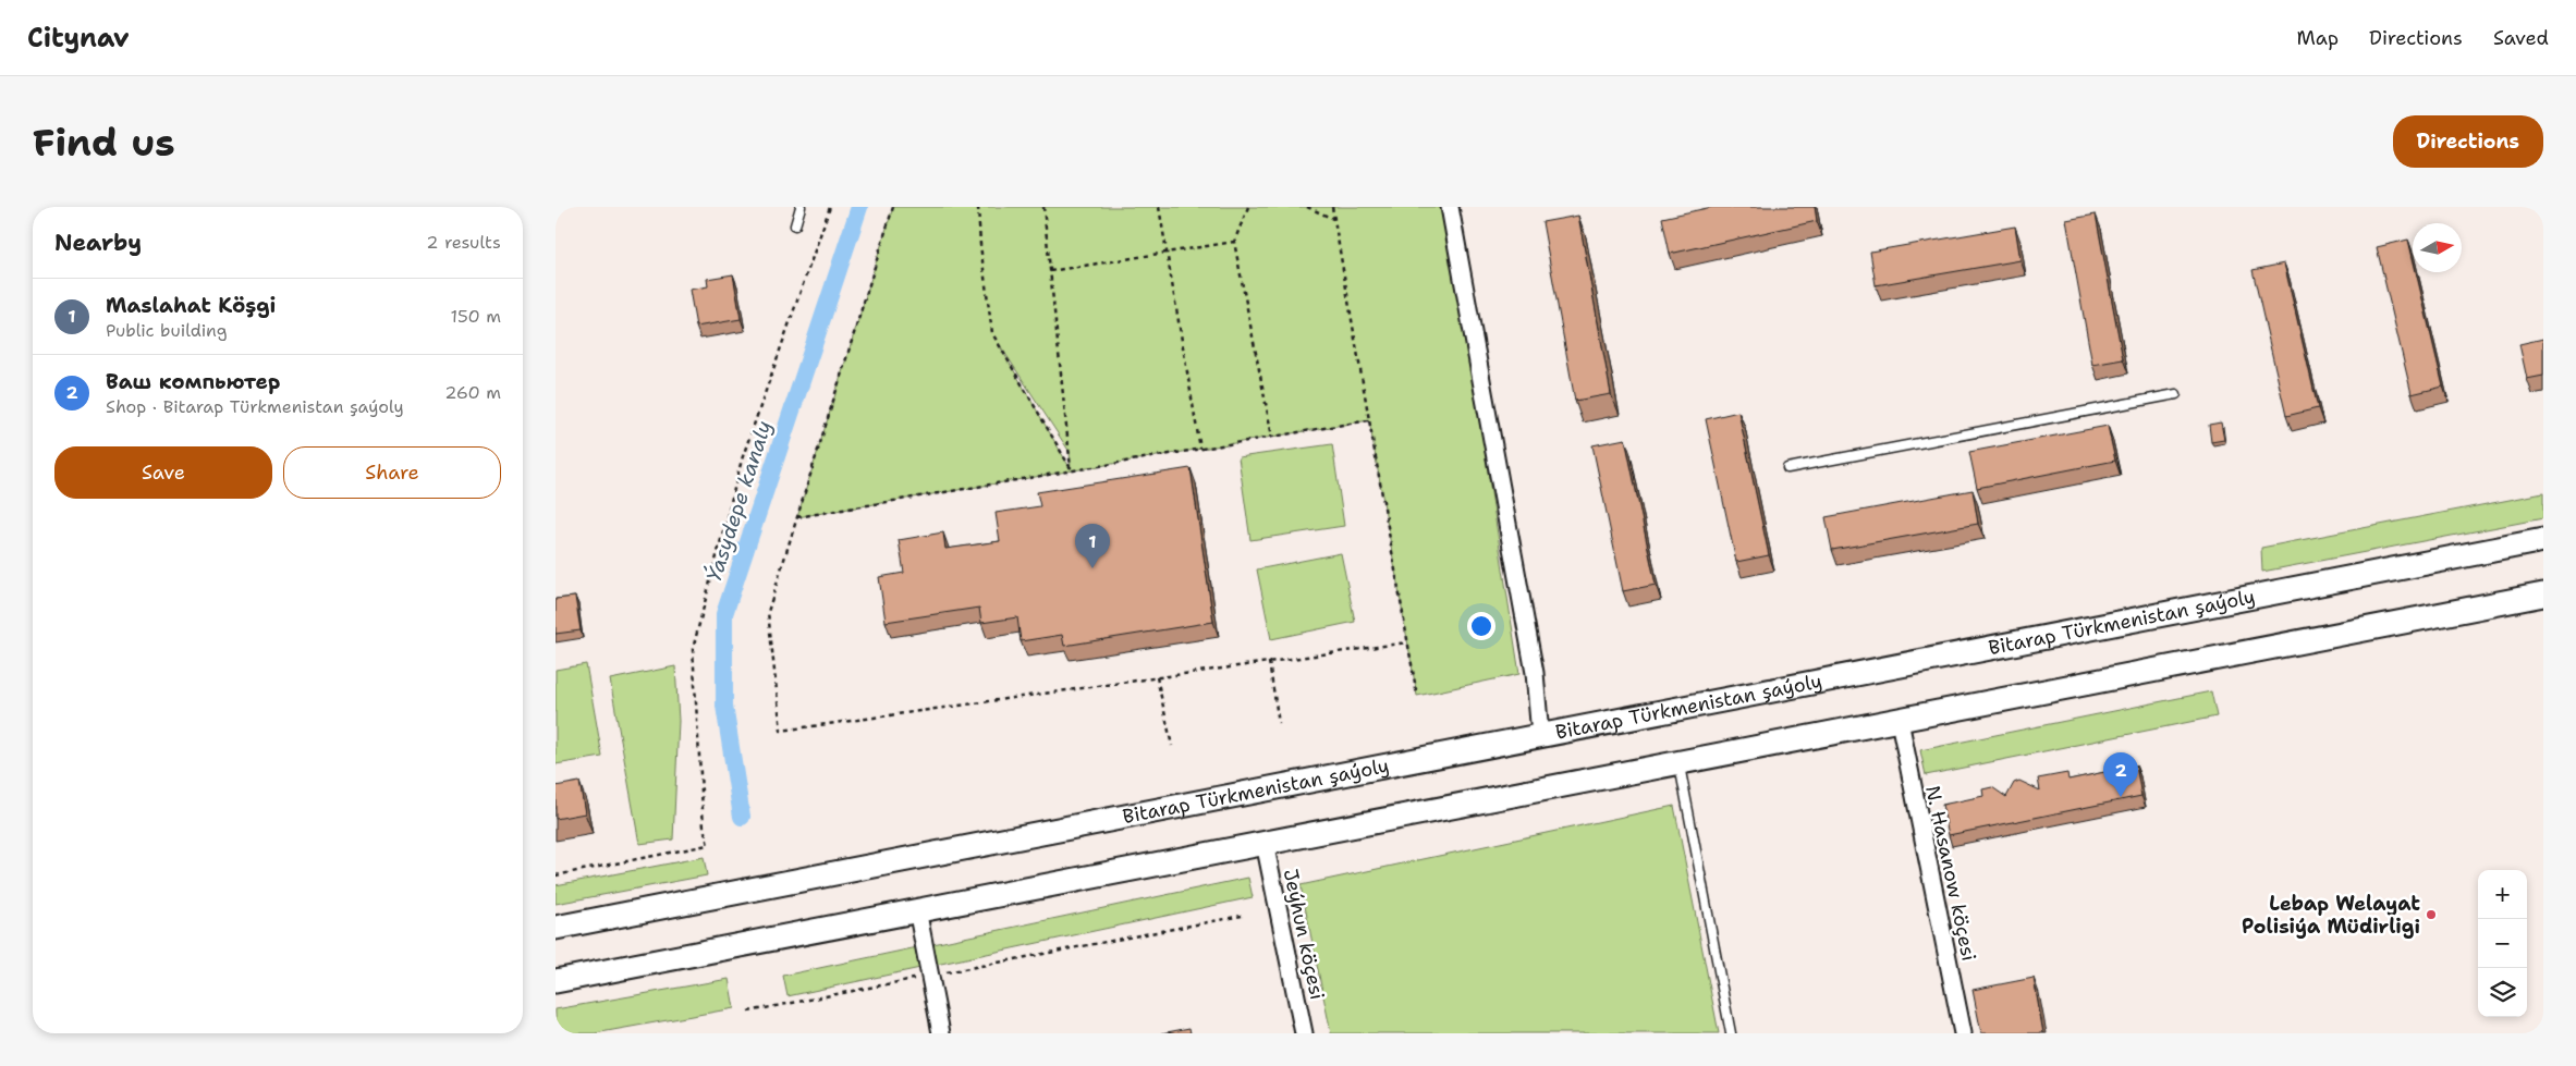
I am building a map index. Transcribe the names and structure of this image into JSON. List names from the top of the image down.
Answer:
{
  "streets": {
    "main road": ["Bitarap Türkmenistan şaýoly"],
    "street": ["N. Hasanow köçesi", "Jeýhun köçesi"]
  },
  "water": ["Ýasydepe kanaly"],
  "places": ["Lebap Welayat Polisiýa Müdirligi"],
  "north": "right",
  "page": {
    "header": "Citynav",
    "nav": ["Map", "Directions", "Saved"],
    "buttons": [
      "Directions",
      ["Save", "Share"]
    ],
    "title": "Find us",
    "heading": ["Nearby", "2 results"],
    "list": [
      {
        "mark": "1",
        "name": "Maslahat Köşgi",
        "note": "Public building",
        "value": "150 m"
      },
      {
        "mark": "2",
        "name": "Ваш компьютер",
        "note": "Shop · Bitarap Türkmenistan şaýoly",
        "value": "260 m"
      }
    ],
    "pins": ["1", "2"],
    "map_buttons": ["+", "−"]
  }
}
